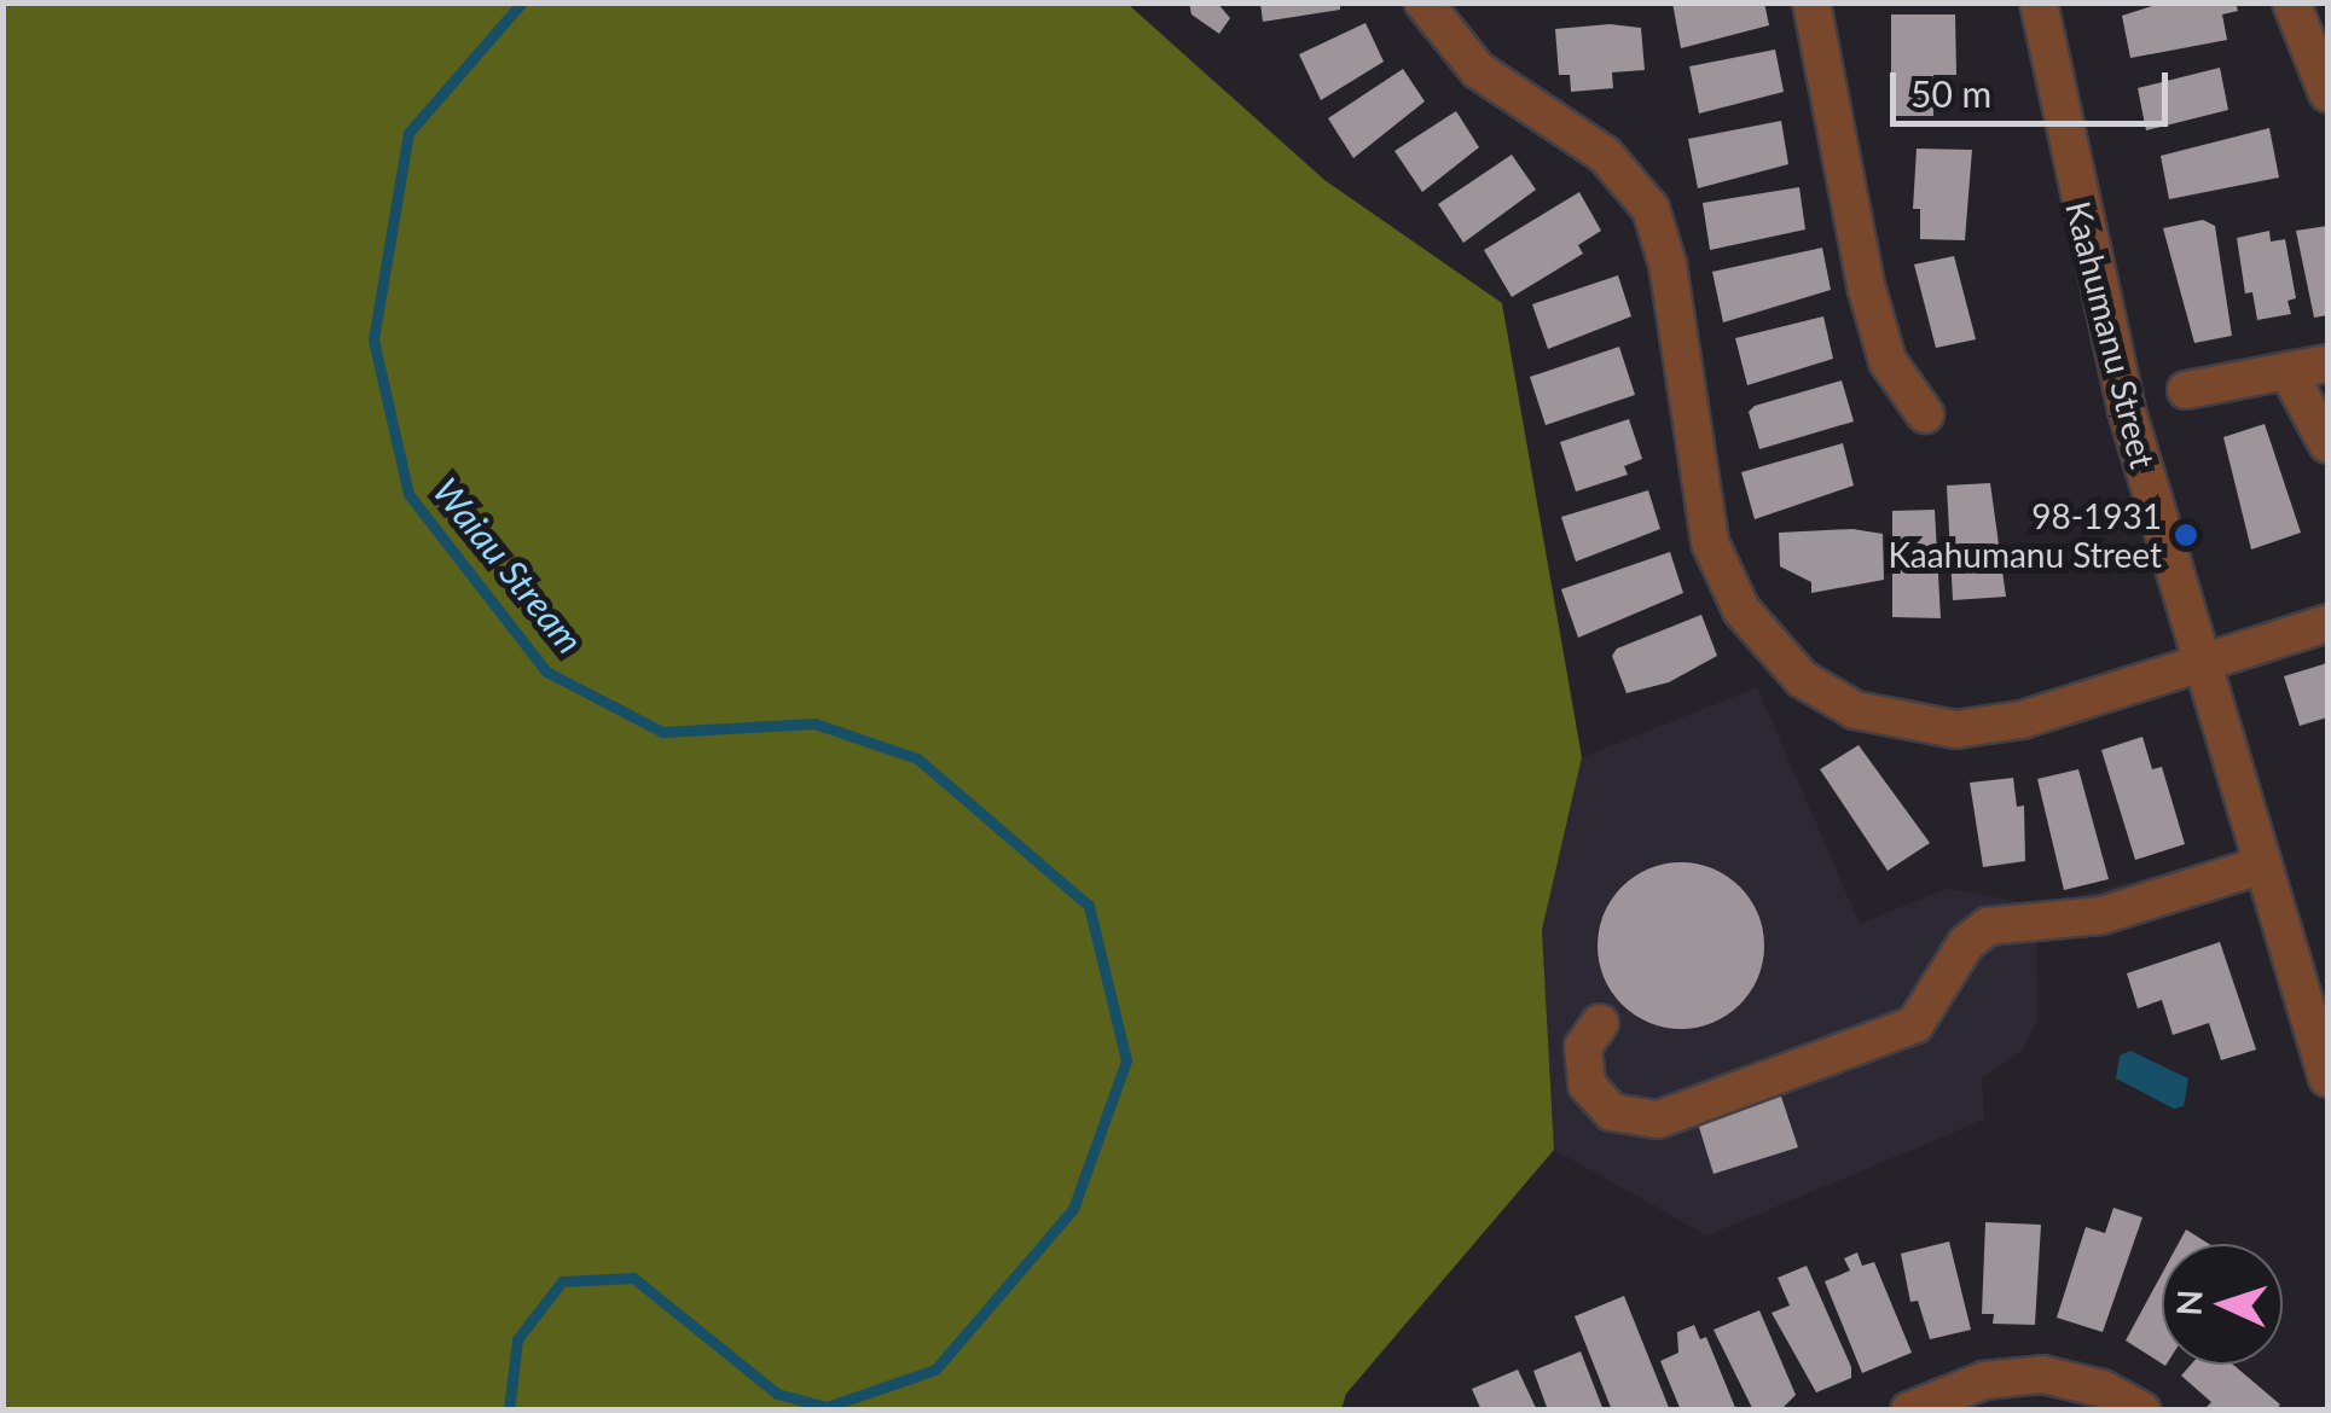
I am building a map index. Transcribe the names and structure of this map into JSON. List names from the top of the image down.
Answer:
{
  "streets": {
    "street": ["Kaahumanu Street"]
  },
  "water": ["Waiau Stream"],
  "places": ["98-1931 Kaahumanu Street"],
  "scale_bar": "50 m",
  "north": "left"
}
